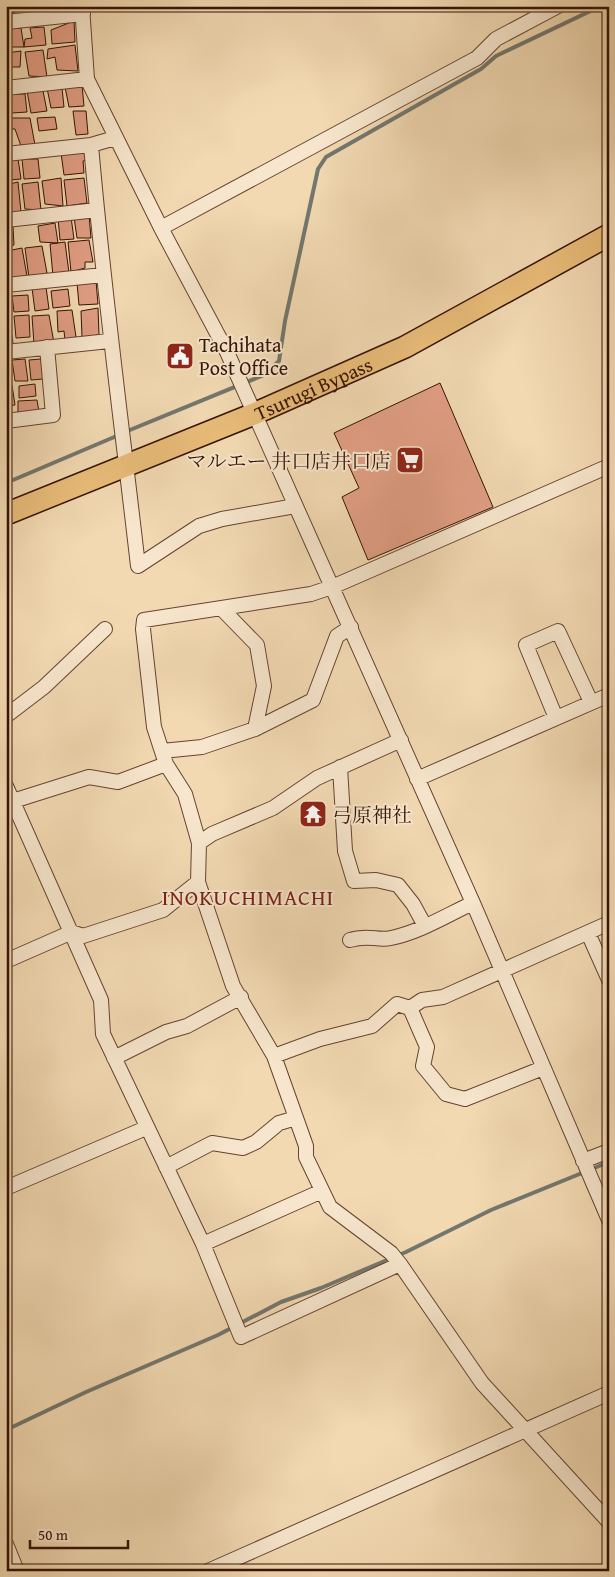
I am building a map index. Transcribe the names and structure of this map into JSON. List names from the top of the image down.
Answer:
{
  "streets": {
    "highway": ["Tsurugi Bypass"]
  },
  "districts": ["INOKUCHIMACHI"],
  "places": {
    "public building": ["Tachihata Post Office"],
    "supermarket": ["マルエー 井口店井口店"],
    "temple": ["弓原神社"]
  },
  "scale_bar": "50 m"
}
